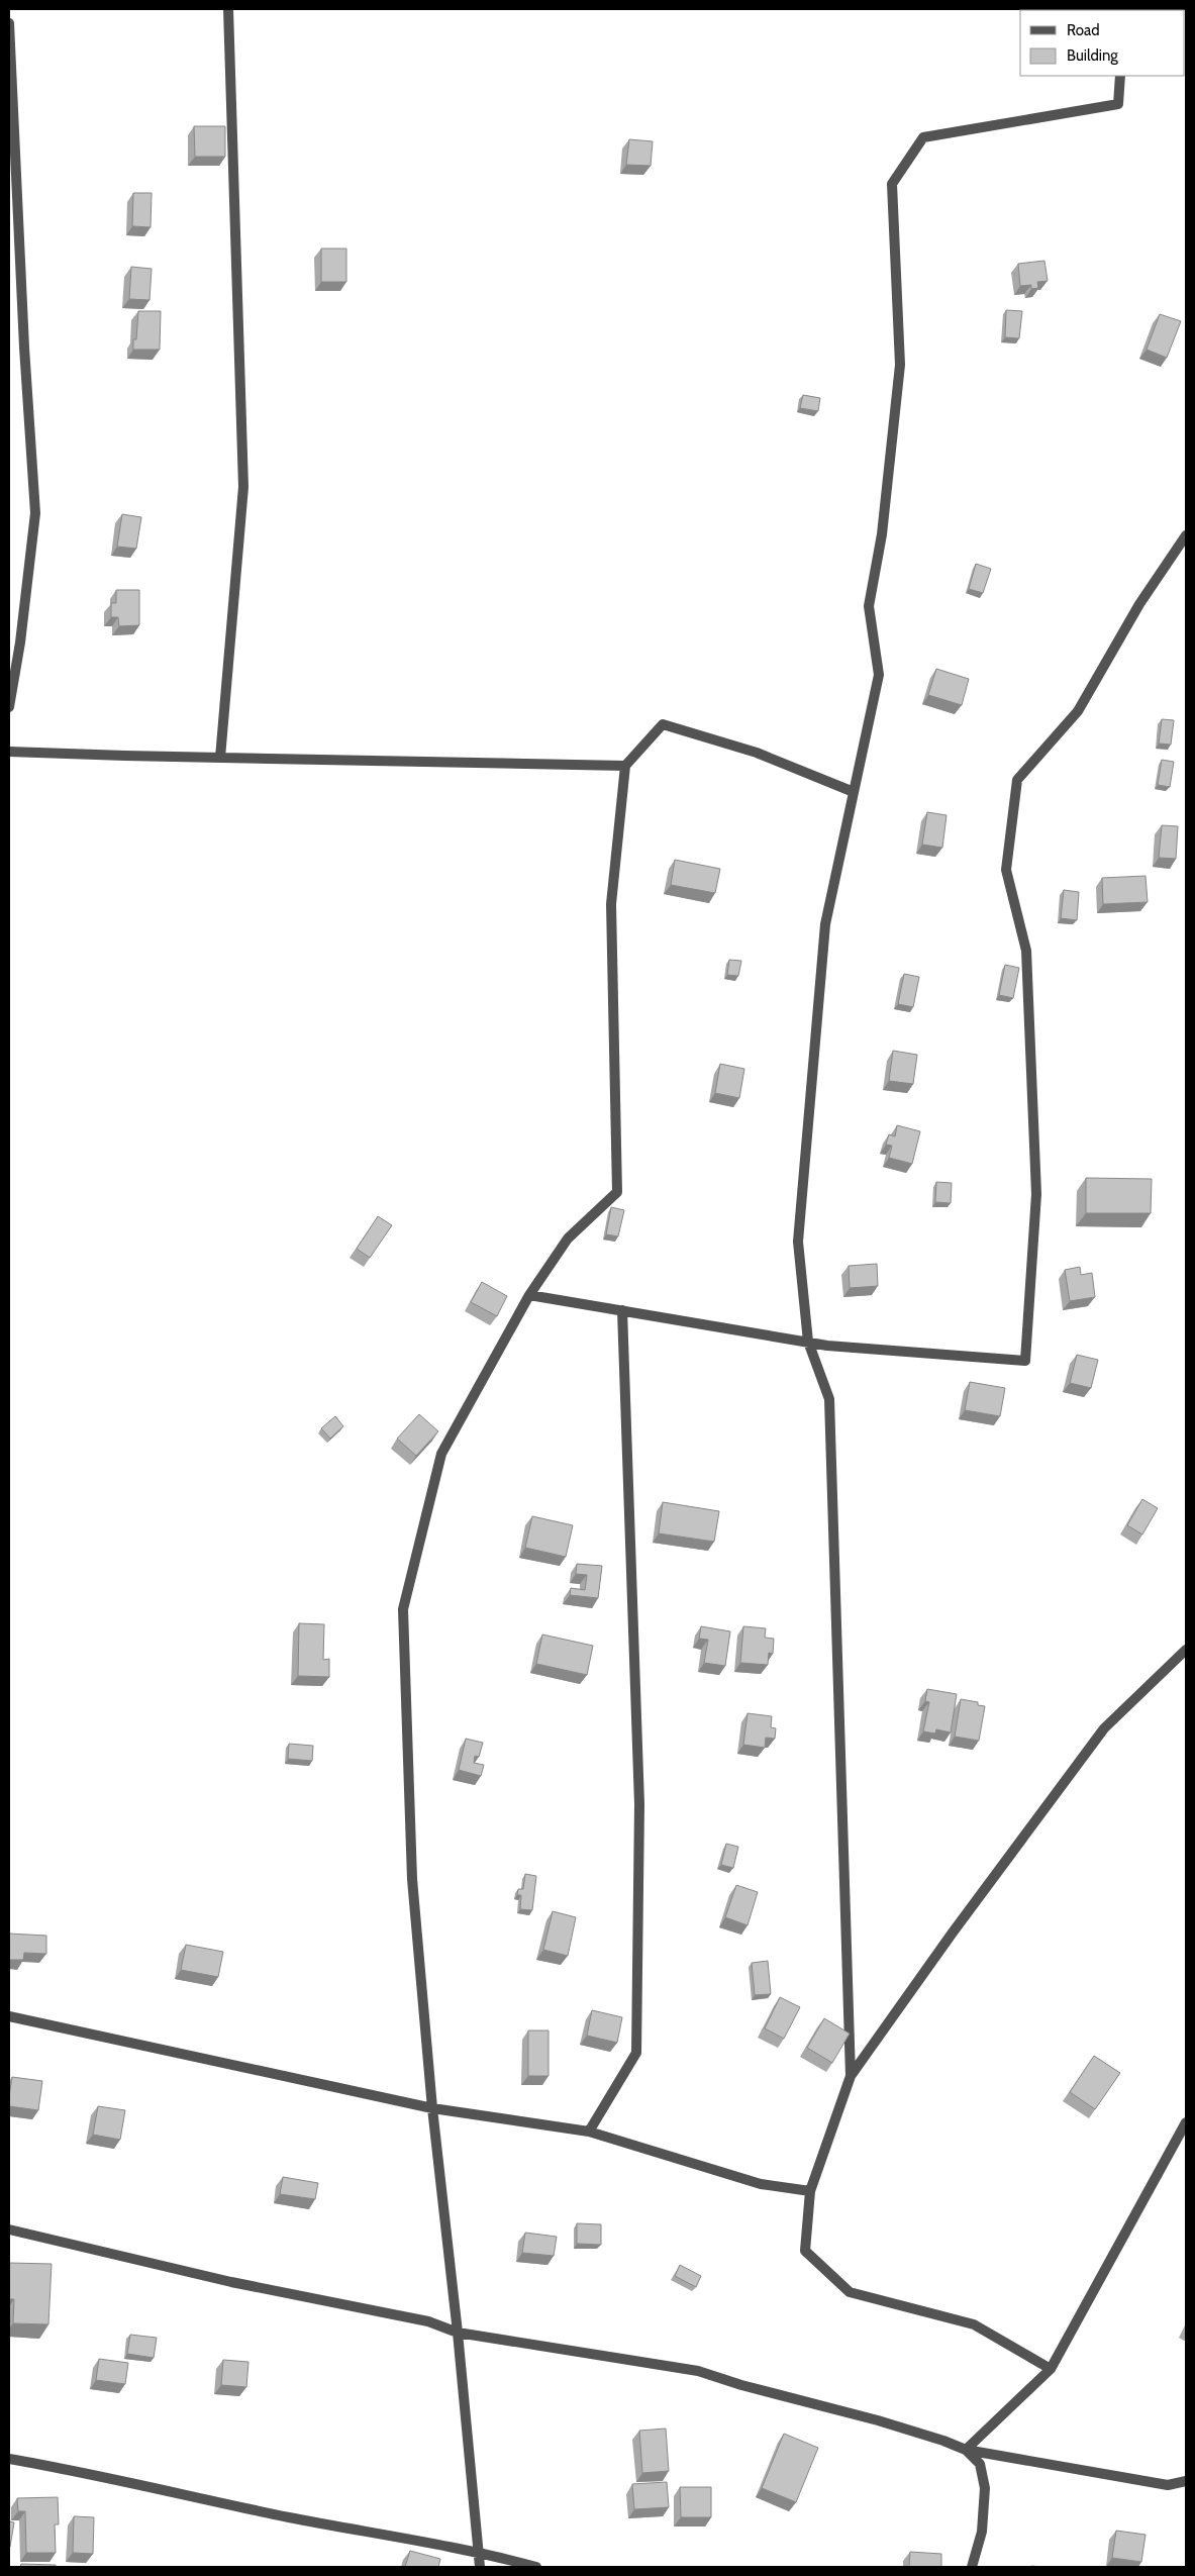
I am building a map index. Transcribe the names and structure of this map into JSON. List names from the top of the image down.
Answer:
{
  "legend": ["Road", "Building"]
}
